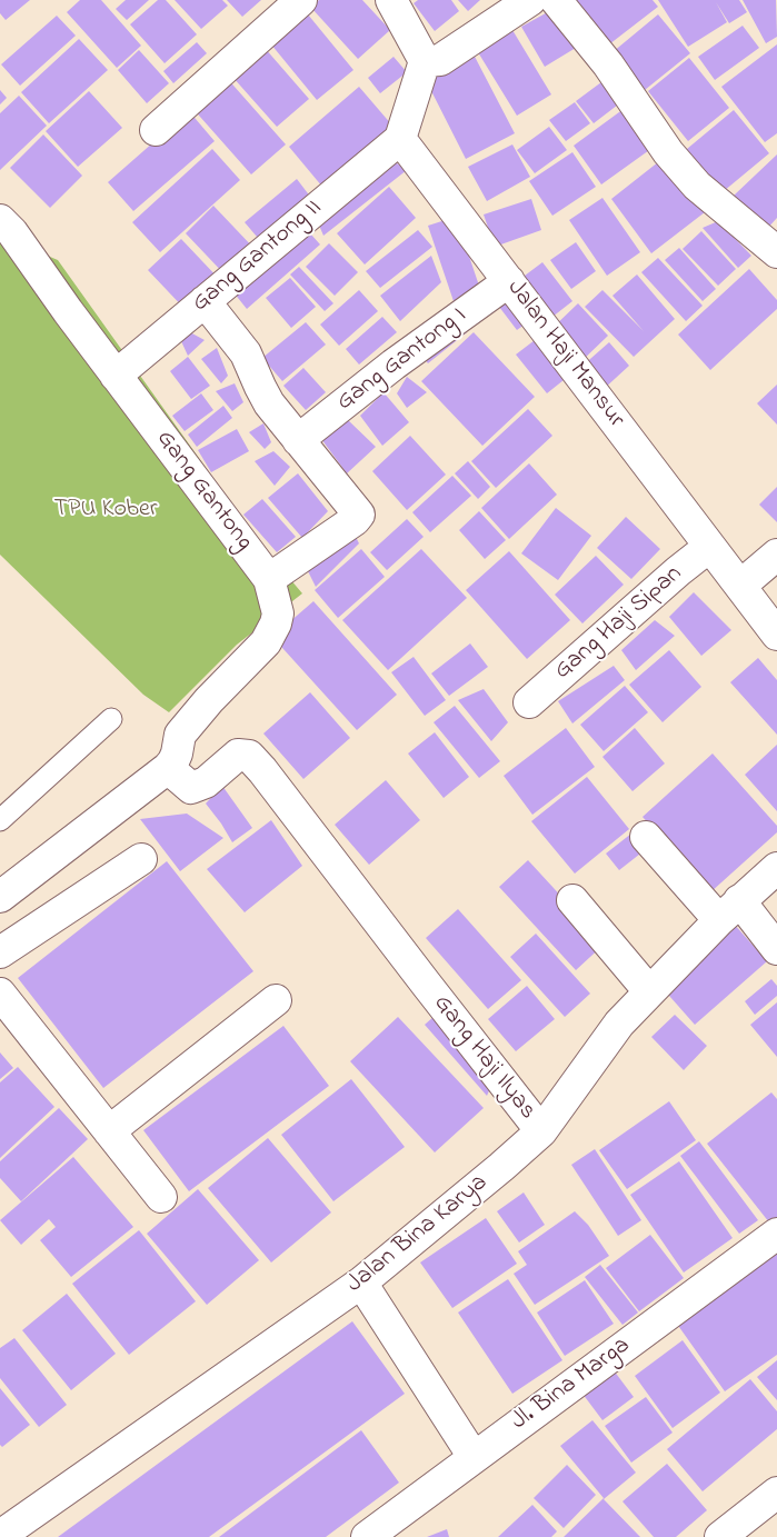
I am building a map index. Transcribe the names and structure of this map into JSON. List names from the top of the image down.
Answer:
{
  "streets": {
    "street": [
      "Gang Gantong II",
      "Jalan Haji Mansur",
      "Gang Gantong I",
      "Gang Gantong",
      "Gang Haji Sipan",
      "Gang Haji Ilyas",
      "Jalan Bina Karya",
      "Jl. Bina Marga"
    ]
  },
  "crossings": [
    ["Gang Gantong II", "Jalan Haji Mansur"],
    ["Gang Gantong II", "Gang Gantong"],
    ["Jalan Haji Mansur", "Gang Gantong I"],
    ["Jalan Haji Mansur", "Gang Haji Sipan"],
    ["Gang Gantong", "Gang Haji Ilyas"],
    ["Gang Haji Ilyas", "Jalan Bina Karya"]
  ],
  "parks": ["TPU Kober"]
}
